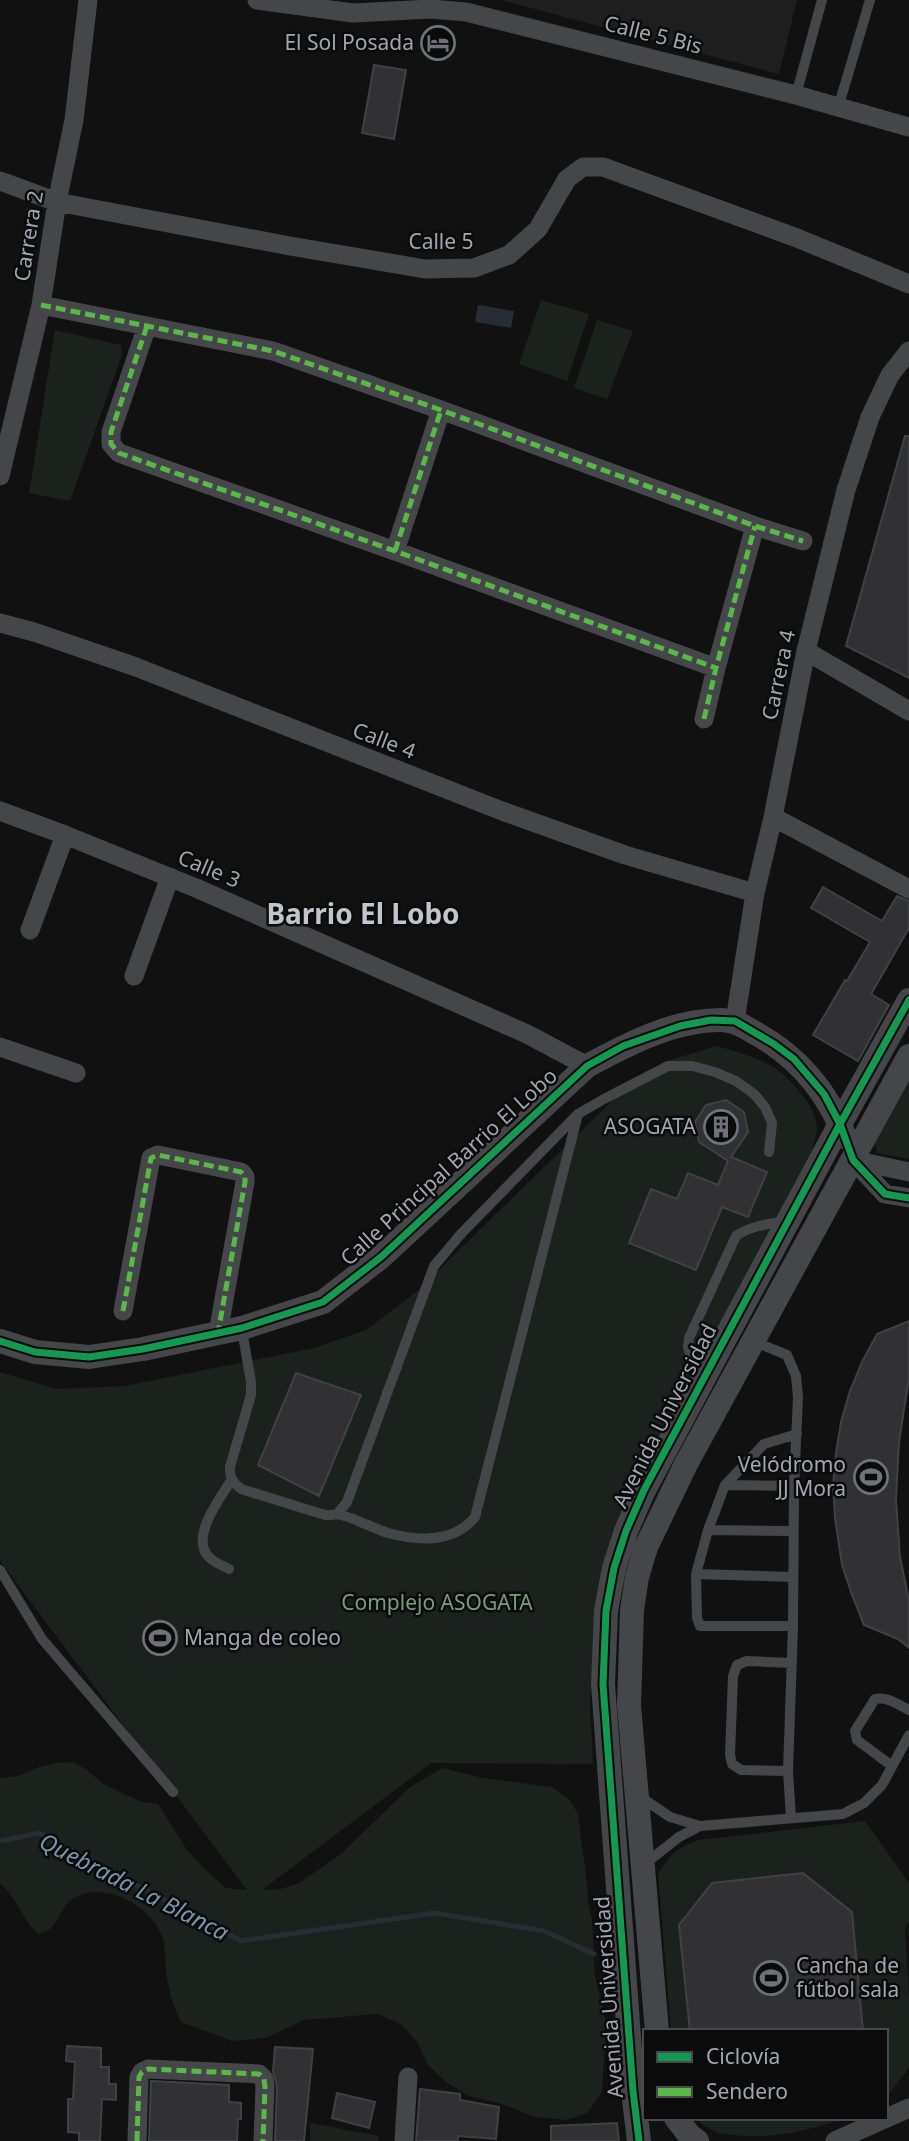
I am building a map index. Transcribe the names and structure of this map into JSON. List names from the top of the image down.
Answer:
{
  "streets": {
    "street": [
      "Calle 5 Bis",
      "Carrera 2",
      "Calle 5",
      "Carrera 4",
      "Calle 4",
      "Calle 3",
      "Calle Principal Barrio El Lobo",
      "Avenida Universidad"
    ]
  },
  "crossings": [
    ["Carrera 2", "Calle 5"],
    ["Carrera 4", "Calle 4"],
    ["Carrera 4", "Calle Principal Barrio El Lobo"],
    ["Calle 3", "Calle Principal Barrio El Lobo"]
  ],
  "districts": ["Barrio El Lobo"],
  "water": ["Quebrada La Blanca"],
  "parks": ["Complejo ASOGATA"],
  "places": {
    "hotel": ["El Sol Posada"],
    "building": ["ASOGATA"],
    "sports": ["Velódromo JJ Mora", "Manga de coleo", "Cancha de fútbol sala"]
  },
  "legend": ["Ciclovía", "Sendero"]
}
